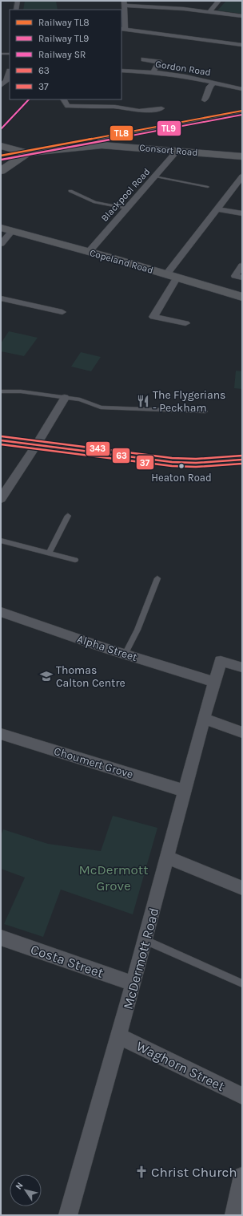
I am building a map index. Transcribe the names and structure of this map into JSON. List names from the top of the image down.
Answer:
{
  "streets": {
    "main road": ["Consort Road", "Copeland Road"],
    "street": [
      "Gordon Road",
      "Blackpool Road",
      "Alpha Street",
      "Choumert Grove",
      "McDermott Road",
      "Costa Street",
      "Waghorn Street"
    ]
  },
  "crossings": [
    ["Consort Road", "Blackpool Road"],
    ["Blackpool Road", "Copeland Road"],
    ["Alpha Street", "McDermott Road"],
    ["Choumert Grove", "McDermott Road"],
    ["McDermott Road", "Costa Street"],
    ["McDermott Road", "Waghorn Street"]
  ],
  "parks": ["McDermott Grove"],
  "places": {
    "restaurant": ["The Flygerians - Peckham"],
    "other": ["Heaton Road"],
    "school or university": ["Thomas Calton Centre"],
    "church": ["Christ Church"]
  },
  "lines": [
    "rail line SR",
    "rail line TL8",
    "rail line TL9",
    "transit line 343",
    "transit line 63",
    "transit line 37"
  ],
  "legend": [
    "Railway TL8",
    "Railway TL9",
    "Railway SR",
    "63",
    "37"
  ],
  "north": "top left"
}
